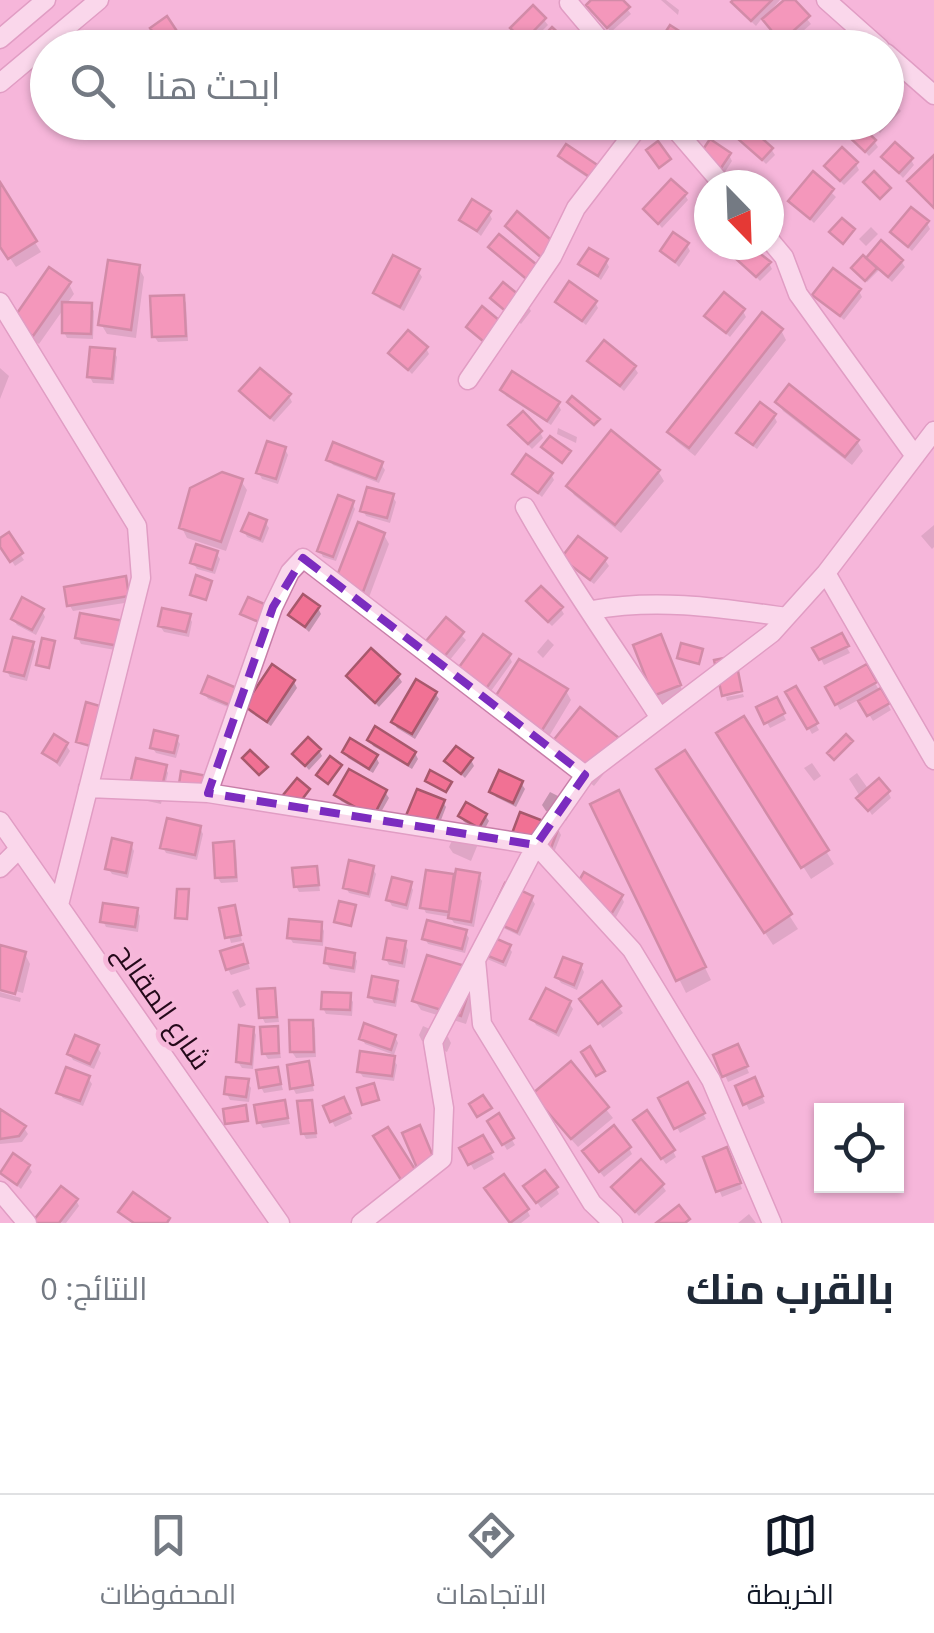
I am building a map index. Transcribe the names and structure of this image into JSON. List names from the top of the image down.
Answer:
{
  "streets": {
    "street": ["شارع المقالح"]
  },
  "north": "bottom right",
  "page": {
    "search": "ابحث هنا",
    "heading": ["بالقرب منك", "النتائج: 0"],
    "nav": ["الخريطة", "الاتجاهات", "المحفوظات"]
  }
}
